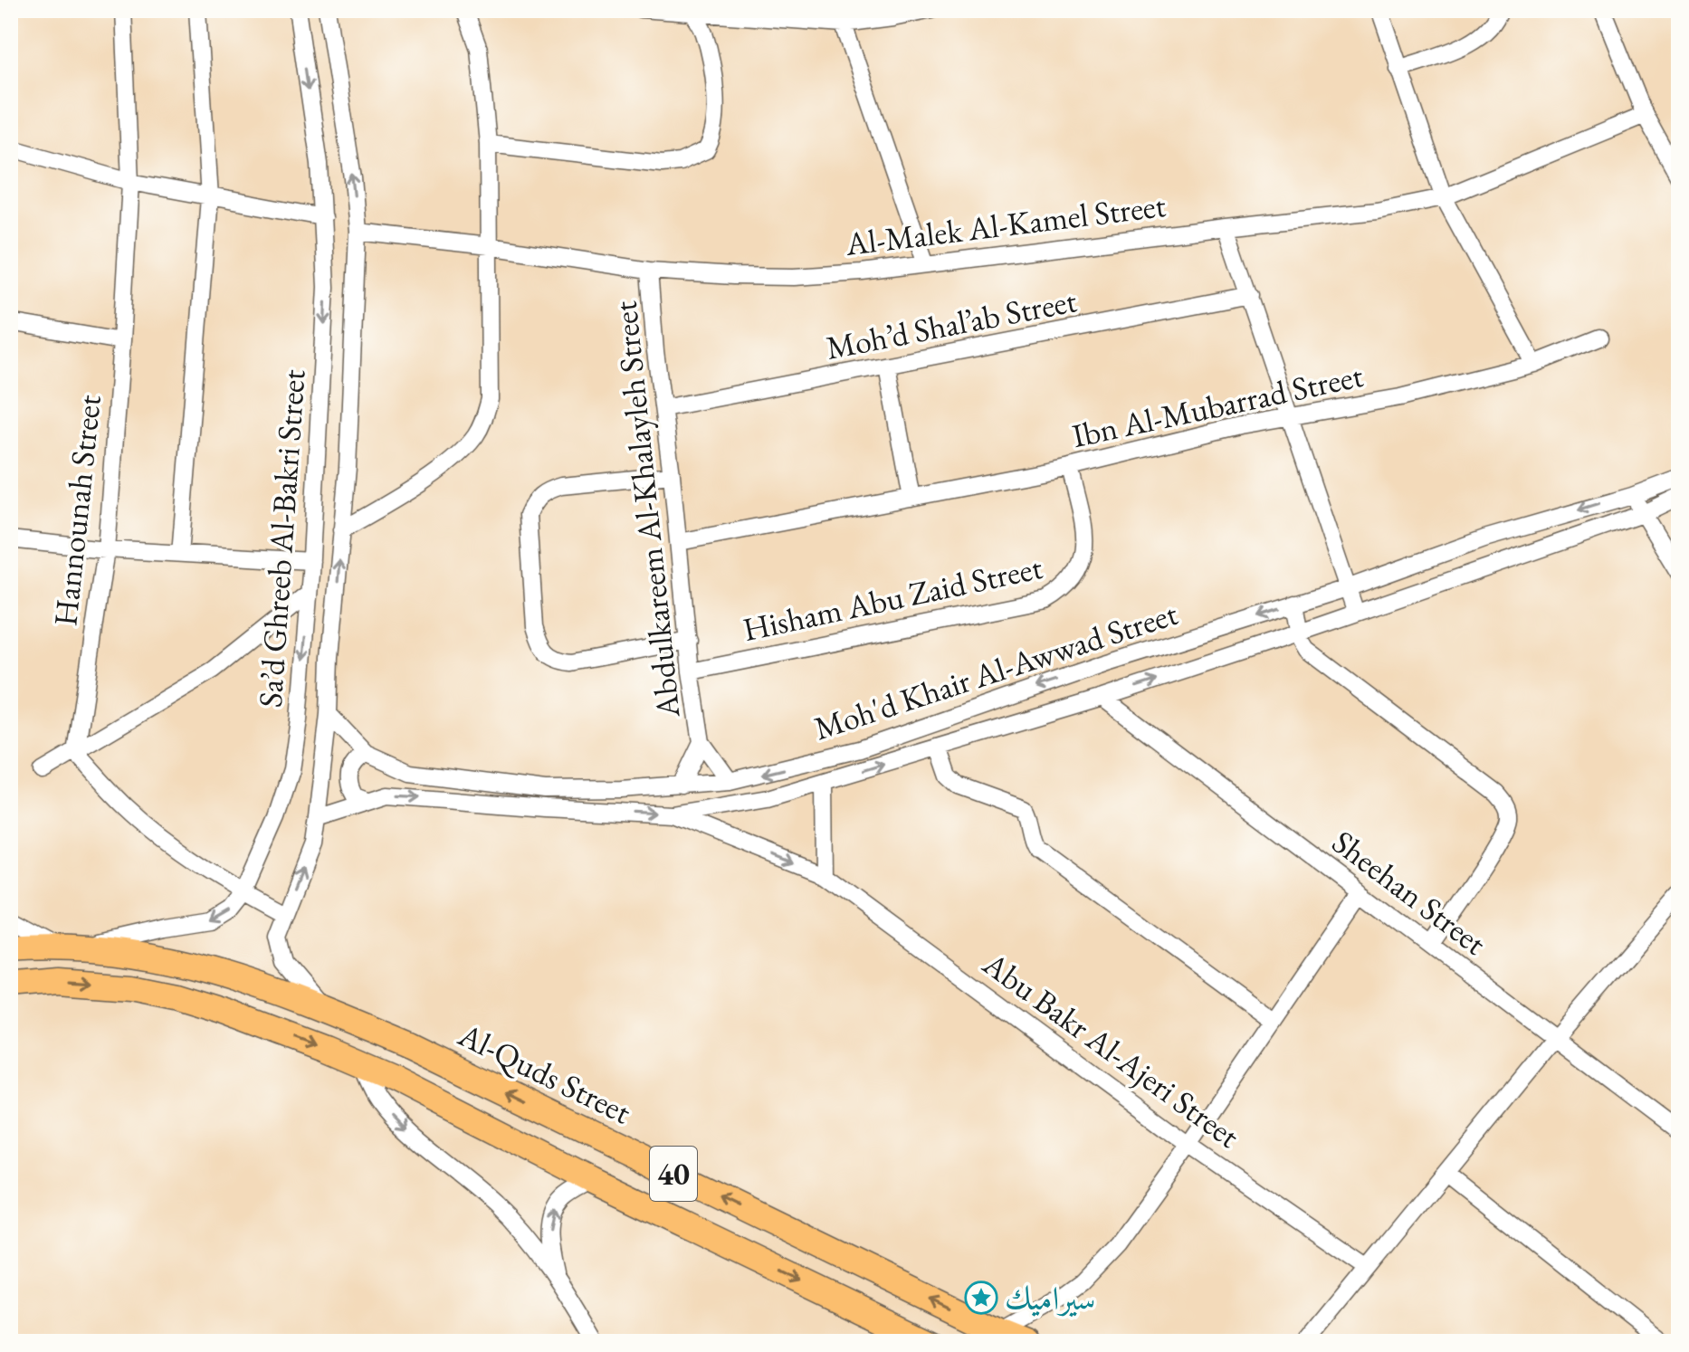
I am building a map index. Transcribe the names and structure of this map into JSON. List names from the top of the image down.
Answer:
{
  "streets": {
    "highway": ["Al-Quds Street", "40"],
    "street": [
      "Al-Malek Al-Kamel Street",
      "Moh’d Shal’ab Street",
      "Ibn Al-Mubarrad Street",
      "Abdulkareem Al-Khalayleh Street",
      "Hannounah Street",
      "Sa’d Ghreeb Al-Bakri Street",
      "Hisham Abu Zaid Street",
      "Moh'd Khair Al-Awwad Street",
      "Sheehan Street",
      "Abu Bakr Al-Ajeri Street"
    ]
  },
  "crossings": [
    ["Al-Malek Al-Kamel Street", "Abdulkareem Al-Khalayleh Street"],
    ["Al-Malek Al-Kamel Street", "Sa’d Ghreeb Al-Bakri Street"],
    ["Moh’d Shal’ab Street", "Abdulkareem Al-Khalayleh Street"],
    ["Ibn Al-Mubarrad Street", "Abdulkareem Al-Khalayleh Street"],
    ["Ibn Al-Mubarrad Street", "Hisham Abu Zaid Street"],
    ["Abdulkareem Al-Khalayleh Street", "Hisham Abu Zaid Street"],
    ["Abdulkareem Al-Khalayleh Street", "Moh'd Khair Al-Awwad Street"],
    ["Sa’d Ghreeb Al-Bakri Street", "Moh'd Khair Al-Awwad Street"],
    ["Sa’d Ghreeb Al-Bakri Street", "Al-Quds Street"],
    ["Moh'd Khair Al-Awwad Street", "Sheehan Street"],
    ["Moh'd Khair Al-Awwad Street", "Abu Bakr Al-Ajeri Street"]
  ],
  "places": {
    "place": ["سيراميك"]
  }
}
